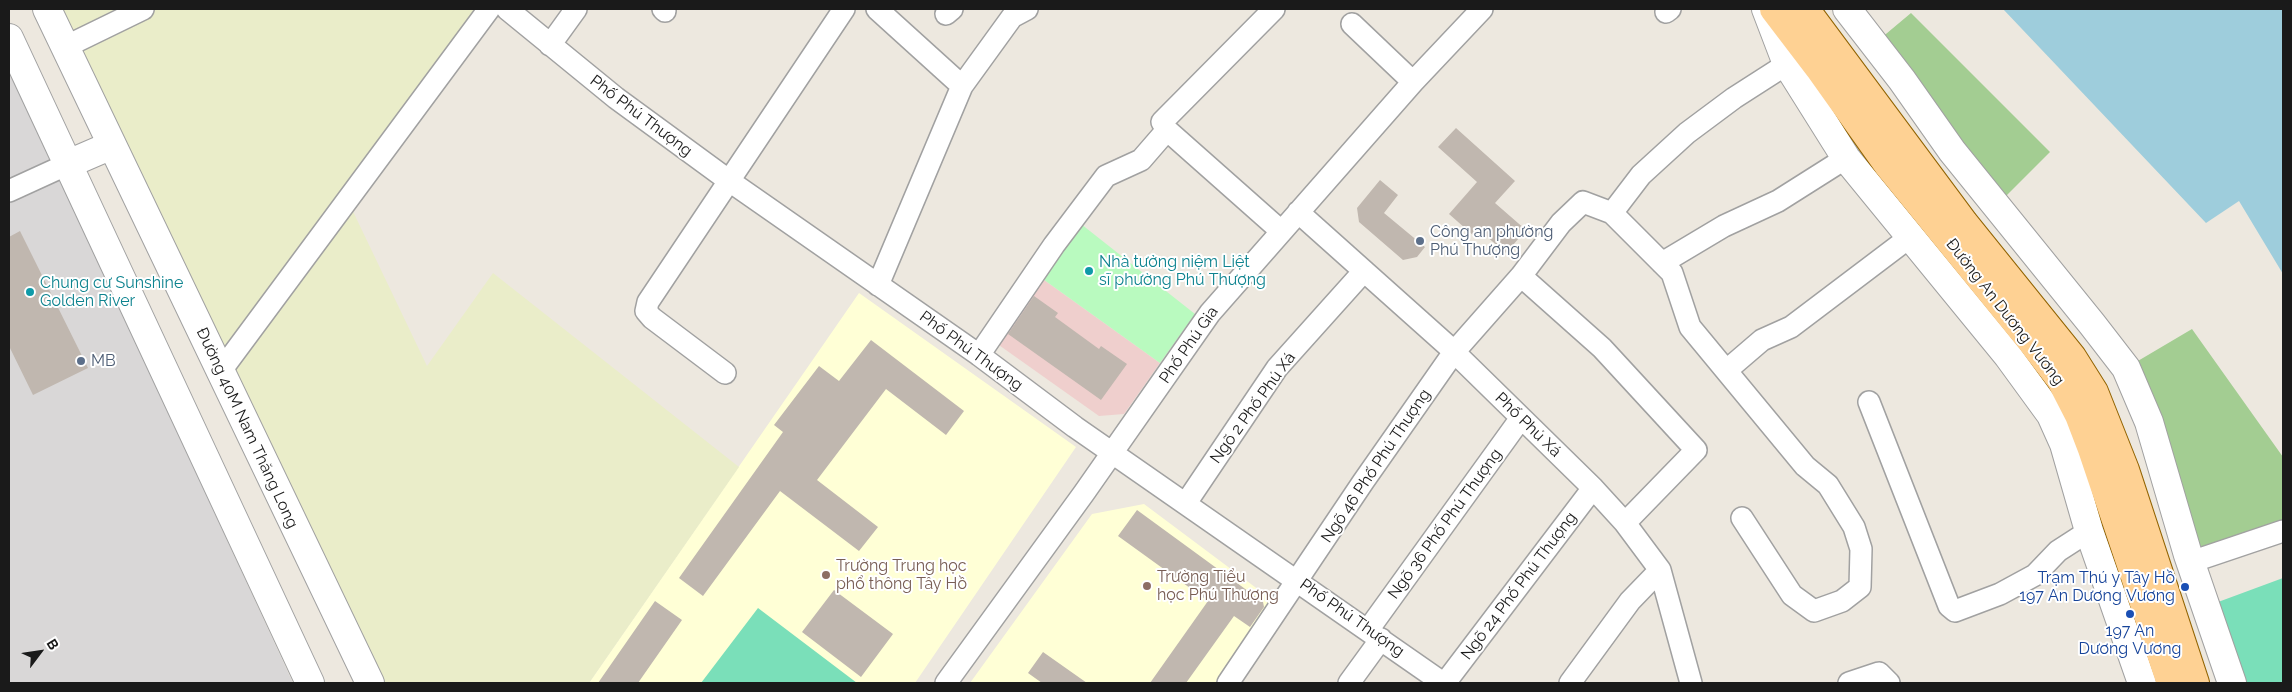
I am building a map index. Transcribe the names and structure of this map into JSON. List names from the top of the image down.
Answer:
{
  "streets": {
    "main road": ["Đường An Dương Vương"],
    "street": [
      "Phố Phú Thượng",
      "Phố Phú Gia",
      "Ngõ 2 Phố Phú Xá",
      "Phố Phú Xá",
      "Đường 40M Nam Thăng Long",
      "Ngõ 46 Phố Phú Thượng",
      "Ngõ 36 Phố Phú Thượng",
      "Ngõ 24 Phố Phú Thượng"
    ]
  },
  "crossings": [
    ["Phố Phú Thượng", "Phố Phú Gia"],
    ["Phố Phú Thượng", "Ngõ 2 Phố Phú Xá"],
    ["Phố Phú Thượng", "Ngõ 46 Phố Phú Thượng"],
    ["Phố Phú Thượng", "Ngõ 36 Phố Phú Thượng"],
    ["Phố Phú Thượng", "Ngõ 24 Phố Phú Thượng"],
    ["Phố Phú Gia", "Phố Phú Xá"],
    ["Ngõ 2 Phố Phú Xá", "Phố Phú Xá"],
    ["Phố Phú Xá", "Ngõ 46 Phố Phú Thượng"],
    ["Phố Phú Xá", "Ngõ 36 Phố Phú Thượng"],
    ["Phố Phú Xá", "Ngõ 24 Phố Phú Thượng"]
  ],
  "places": [
    "Công an phường Phú Thượng",
    "Nhà tưởng niệm Liệt sĩ phường Phú Thượng",
    "Chung cư Sunshine Golden River",
    "MB",
    "Trường Trung học phổ thông Tây Hồ",
    "Trường Tiểu học Phú Thượng",
    "Trạm Thú y Tây Hồ 197 An Dương Vương",
    "197 An Dương Vương"
  ],
  "north": "top right"
}
